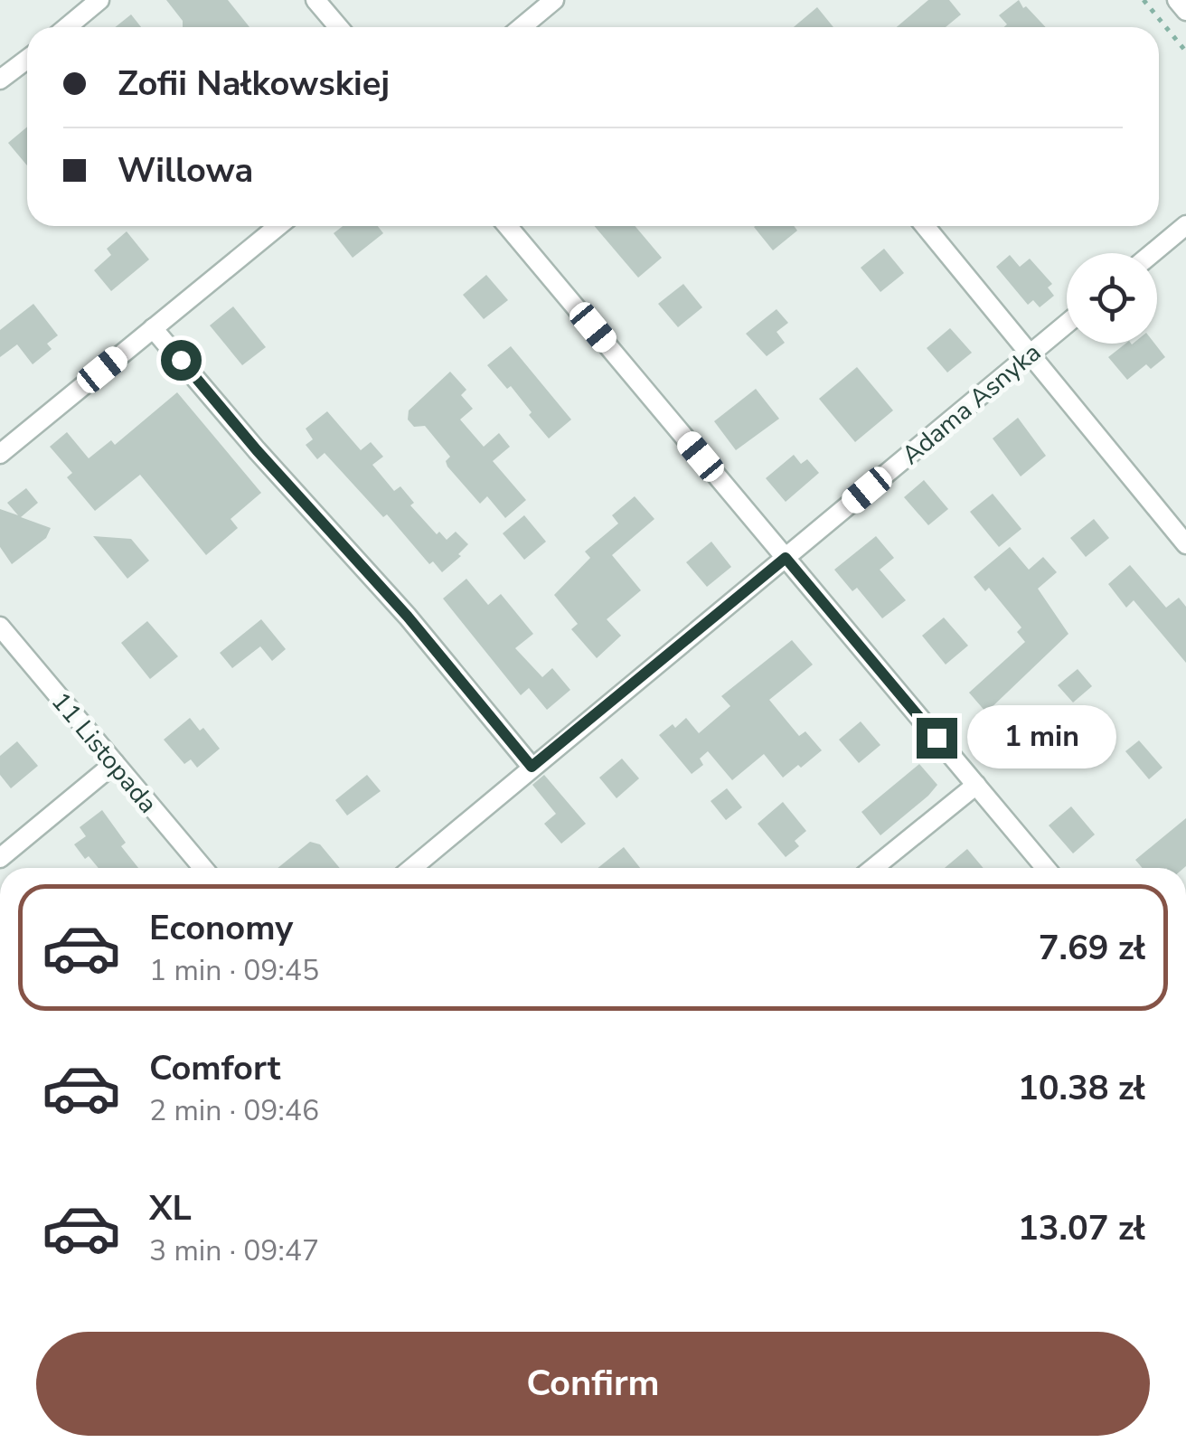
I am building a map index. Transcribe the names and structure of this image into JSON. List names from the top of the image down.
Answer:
{
  "streets": {
    "street": ["Adama Asnyka", "11 Listopada"]
  },
  "page": {
    "banner": ["Zofii Nałkowskiej", "Willowa"],
    "bubble": "1 min",
    "list": [
      {
        "name": "Economy",
        "note": "1 min · 09:45",
        "value": "7.69 zł"
      },
      {
        "name": "Comfort",
        "note": "2 min · 09:46",
        "value": "10.38 zł"
      },
      {
        "name": "XL",
        "note": "3 min · 09:47",
        "value": "13.07 zł"
      }
    ],
    "buttons": "Confirm"
  }
}
